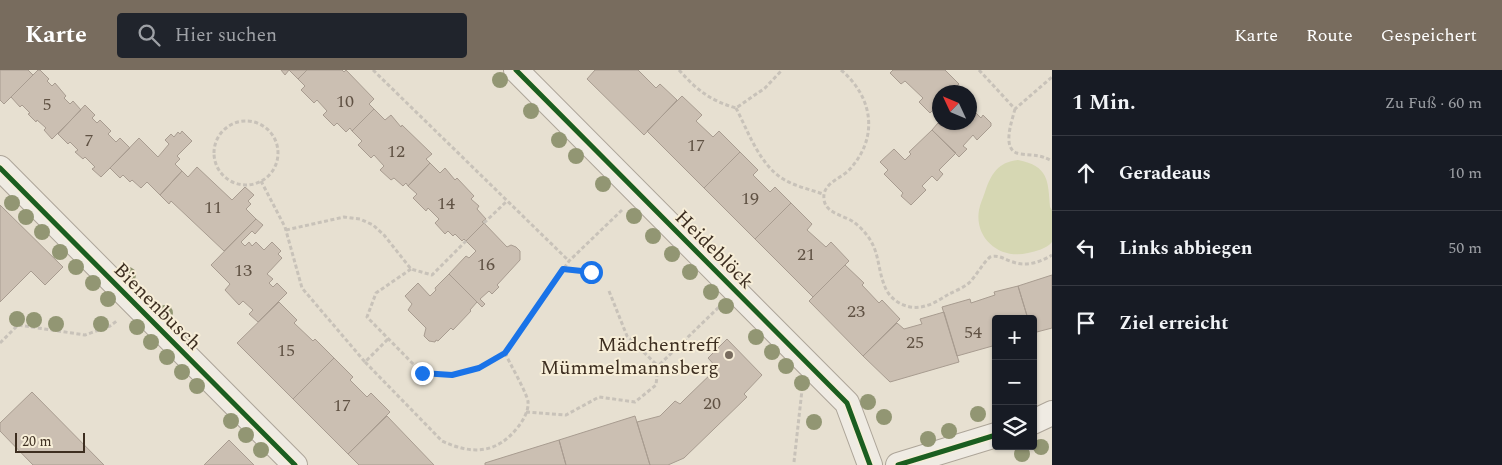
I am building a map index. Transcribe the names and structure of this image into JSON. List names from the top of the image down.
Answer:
{
  "streets": {
    "street": ["Heideblöck", "Bienenbusch"]
  },
  "places": ["Mädchentreff Mümmelmannsberg"],
  "house_numbers": [
    "10",
    "5",
    "7",
    "17",
    "12",
    "19",
    "14",
    "11",
    "21",
    "16",
    "13",
    "23",
    "54",
    "25",
    "15",
    "20",
    "17"
  ],
  "scale_bar": "20 m",
  "north": "top left",
  "page": {
    "header": "Karte",
    "search": "Hier suchen",
    "nav": ["Karte", "Route", "Gespeichert"],
    "heading": ["1 Min.", "Zu Fuß · 60 m"],
    "list": [
      ["Geradeaus", "10 m"],
      ["Links abbiegen", "50 m"],
      "Ziel erreicht"
    ],
    "map_buttons": ["+", "−"],
    "scale": "20 m"
  }
}
